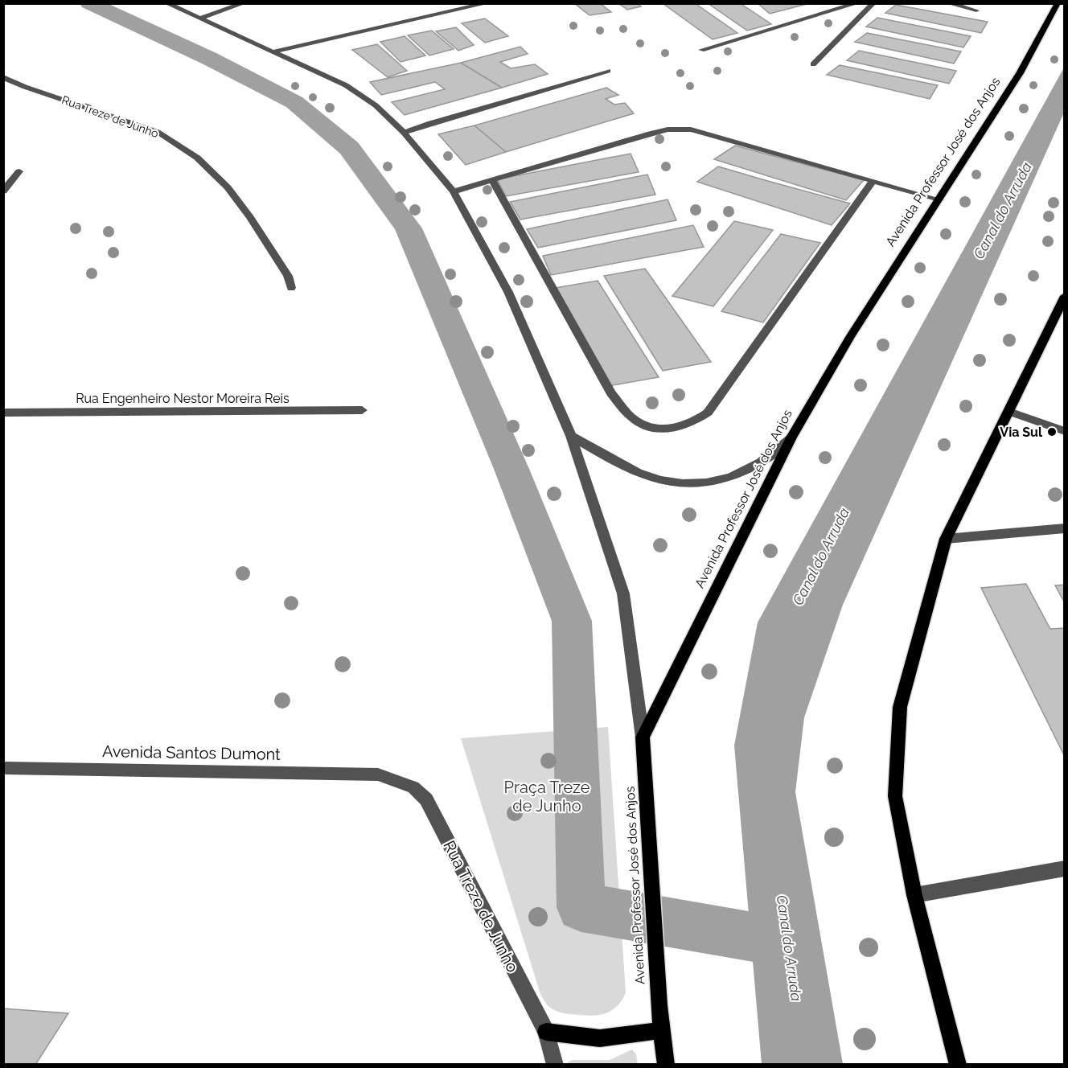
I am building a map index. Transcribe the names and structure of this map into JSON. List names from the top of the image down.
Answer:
{
  "streets": {
    "main road": ["Avenida Professor José dos Anjos"],
    "street": ["Rua Treze de Junho", "Rua Engenheiro Nestor Moreira Reis", "Avenida Santos Dumont"]
  },
  "crossings": [
    ["Rua Treze de Junho", "Avenida Santos Dumont"]
  ],
  "water": ["Canal do Arruda"],
  "parks": ["Praça Treze de Junho"],
  "places": ["Via Sul"]
}
